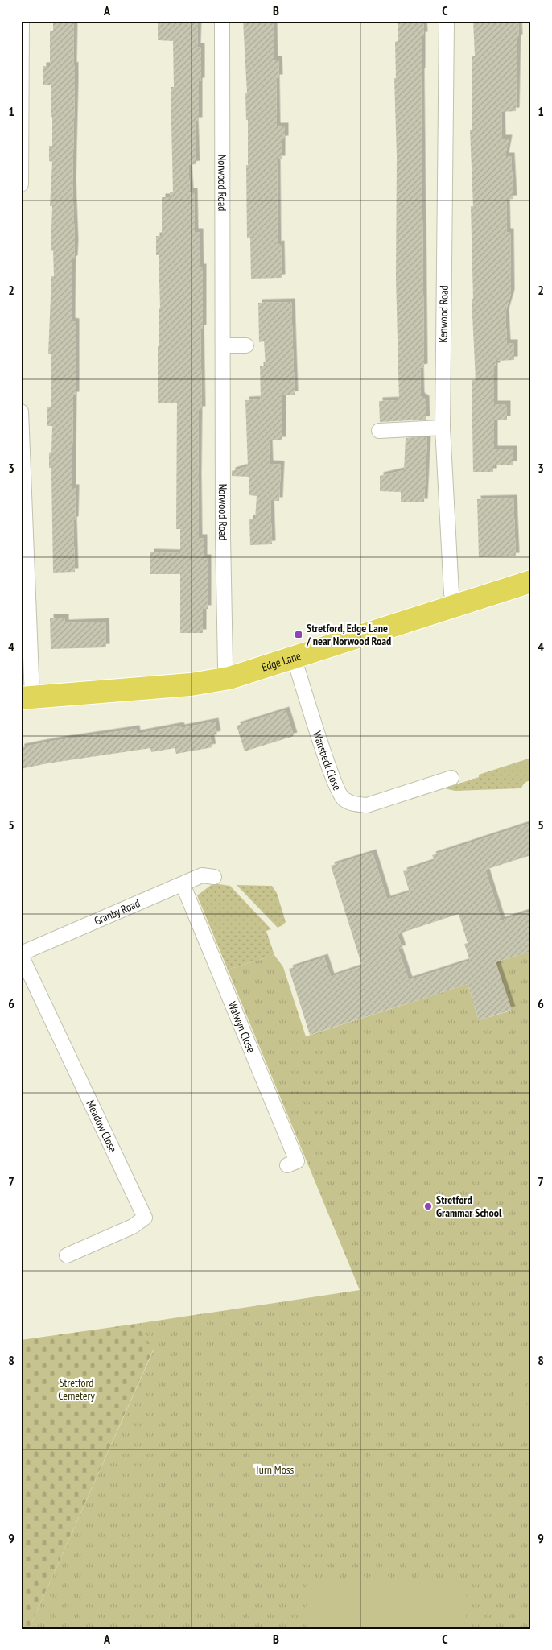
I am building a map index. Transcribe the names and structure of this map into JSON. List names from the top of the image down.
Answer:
{
  "streets": {
    "highway": ["Edge Lane"],
    "street": [
      "Norwood Road",
      "Kenwood Road",
      "Wansbeck Close",
      "Granby Road",
      "Walwyn Close",
      "Meadow Close"
    ]
  },
  "crossings": [
    ["Norwood Road", "Edge Lane"],
    ["Kenwood Road", "Edge Lane"],
    ["Edge Lane", "Wansbeck Close"],
    ["Granby Road", "Walwyn Close"],
    ["Granby Road", "Meadow Close"]
  ],
  "parks": ["Stretford Cemetery", "Turn Moss"],
  "places": {
    "transit": ["Stretford, Edge Lane / near Norwood Road"],
    "other": ["Stretford Grammar School"]
  },
  "grid": {
    "columns": ["A", "B", "C"],
    "rows": [
      "1",
      "2",
      "3",
      "4",
      "5",
      "6",
      "7",
      "8",
      "9"
    ]
  }
}
